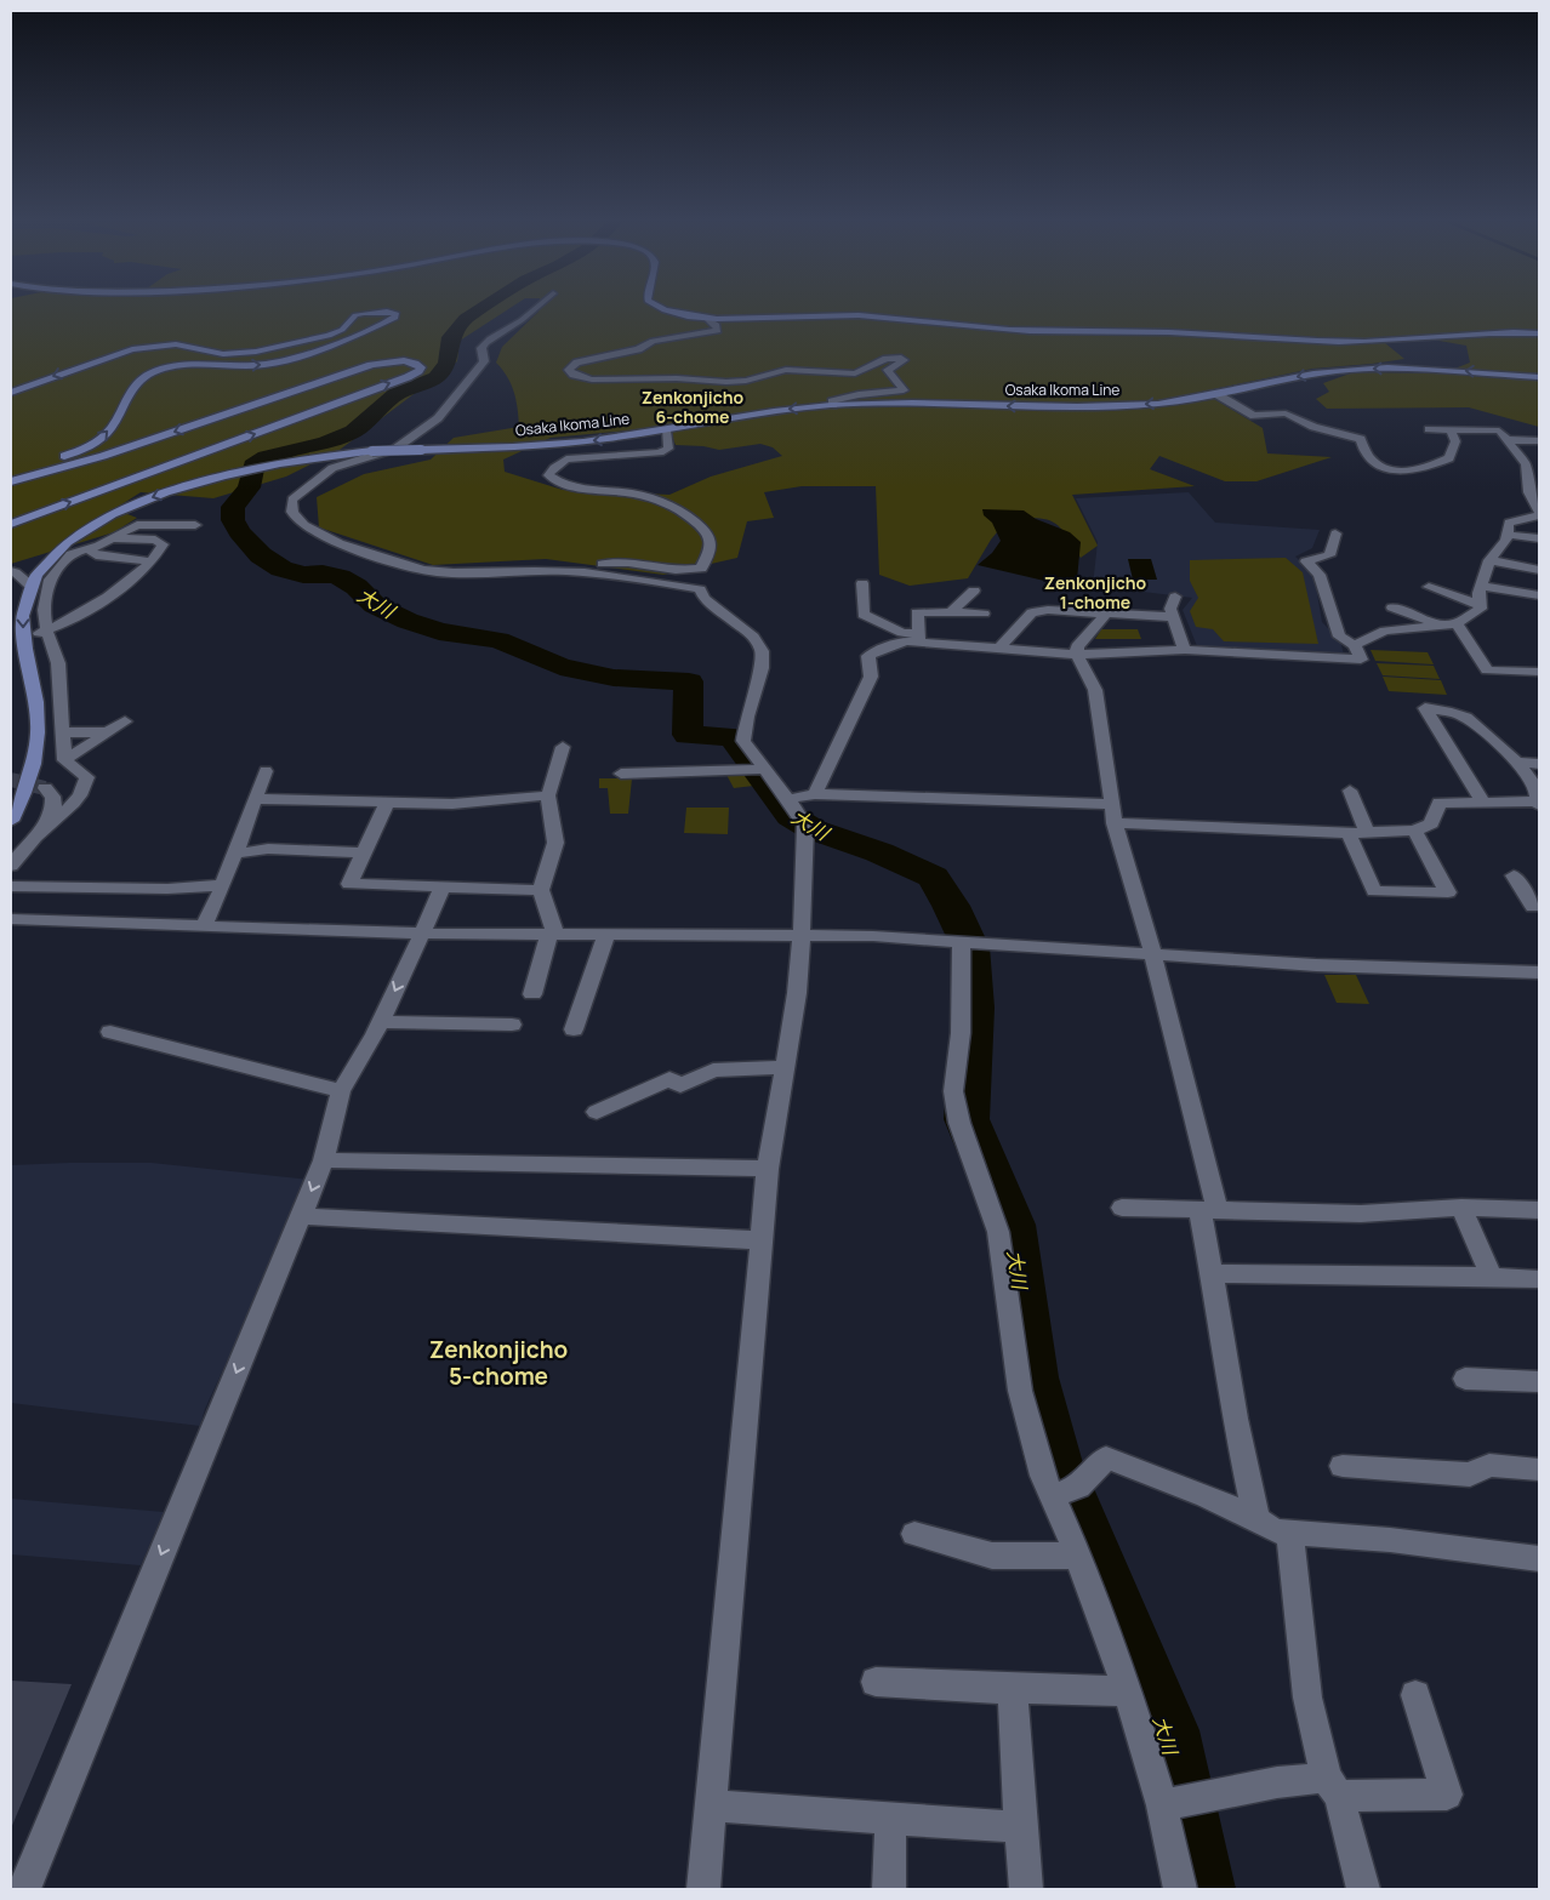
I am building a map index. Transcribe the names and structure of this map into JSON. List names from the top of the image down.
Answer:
{
  "streets": {
    "main road": ["Osaka Ikoma Line"]
  },
  "districts": ["Zenkonjicho 6-chome", "Zenkonjicho 1-chome", "Zenkonjicho 5-chome"],
  "water": ["大川"]
}
